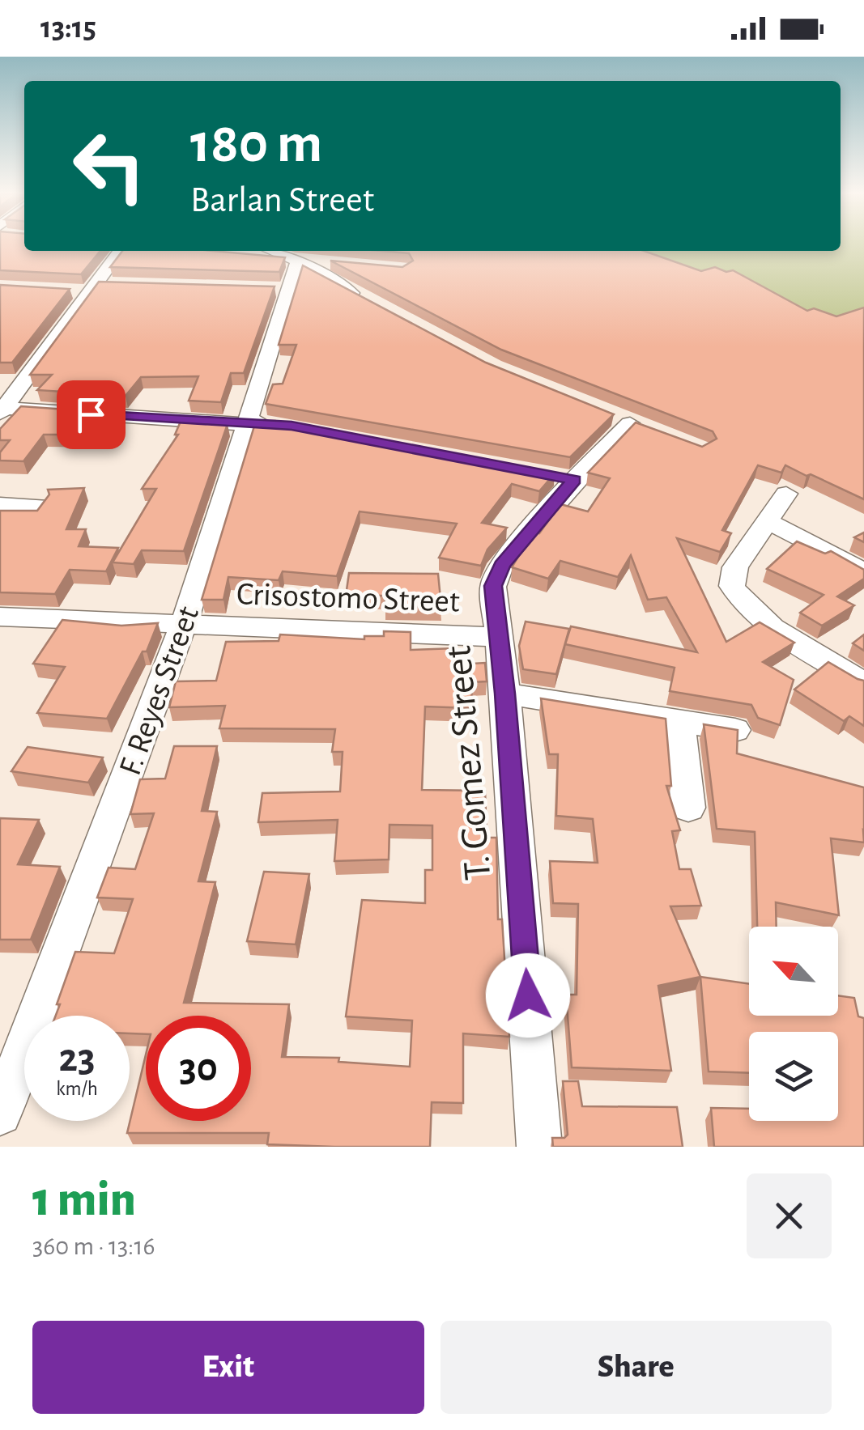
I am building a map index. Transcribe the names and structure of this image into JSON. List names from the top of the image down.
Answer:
{
  "streets": {
    "street": ["Crisostomo Street", "F. Reyes Street", "T. Gomez Street"]
  },
  "crossings": [
    ["Crisostomo Street", "F. Reyes Street"],
    ["Crisostomo Street", "T. Gomez Street"]
  ],
  "north": "top left",
  "page": {
    "status": "13:15",
    "turn": ["180 m", "Barlan Street"],
    "speed": "23 km/h",
    "limit": "30",
    "heading": ["1 min", "360 m · 13:16"],
    "buttons": ["Exit", "Share"]
  }
}
